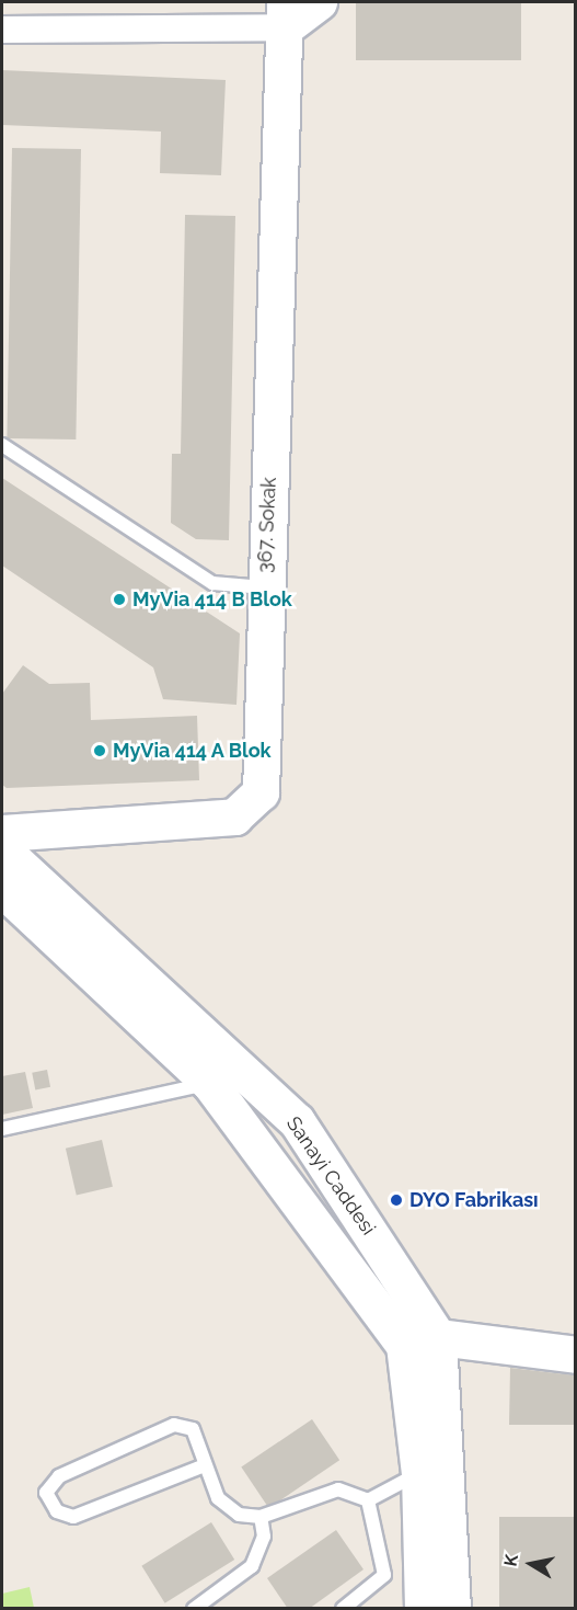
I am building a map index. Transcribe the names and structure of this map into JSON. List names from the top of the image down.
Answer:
{
  "streets": {
    "street": ["367. Sokak", "Sanayi Caddesi"]
  },
  "places": ["MyVia 414 B Blok", "MyVia 414 A Blok", "DYO Fabrikası"],
  "north": "left"
}
